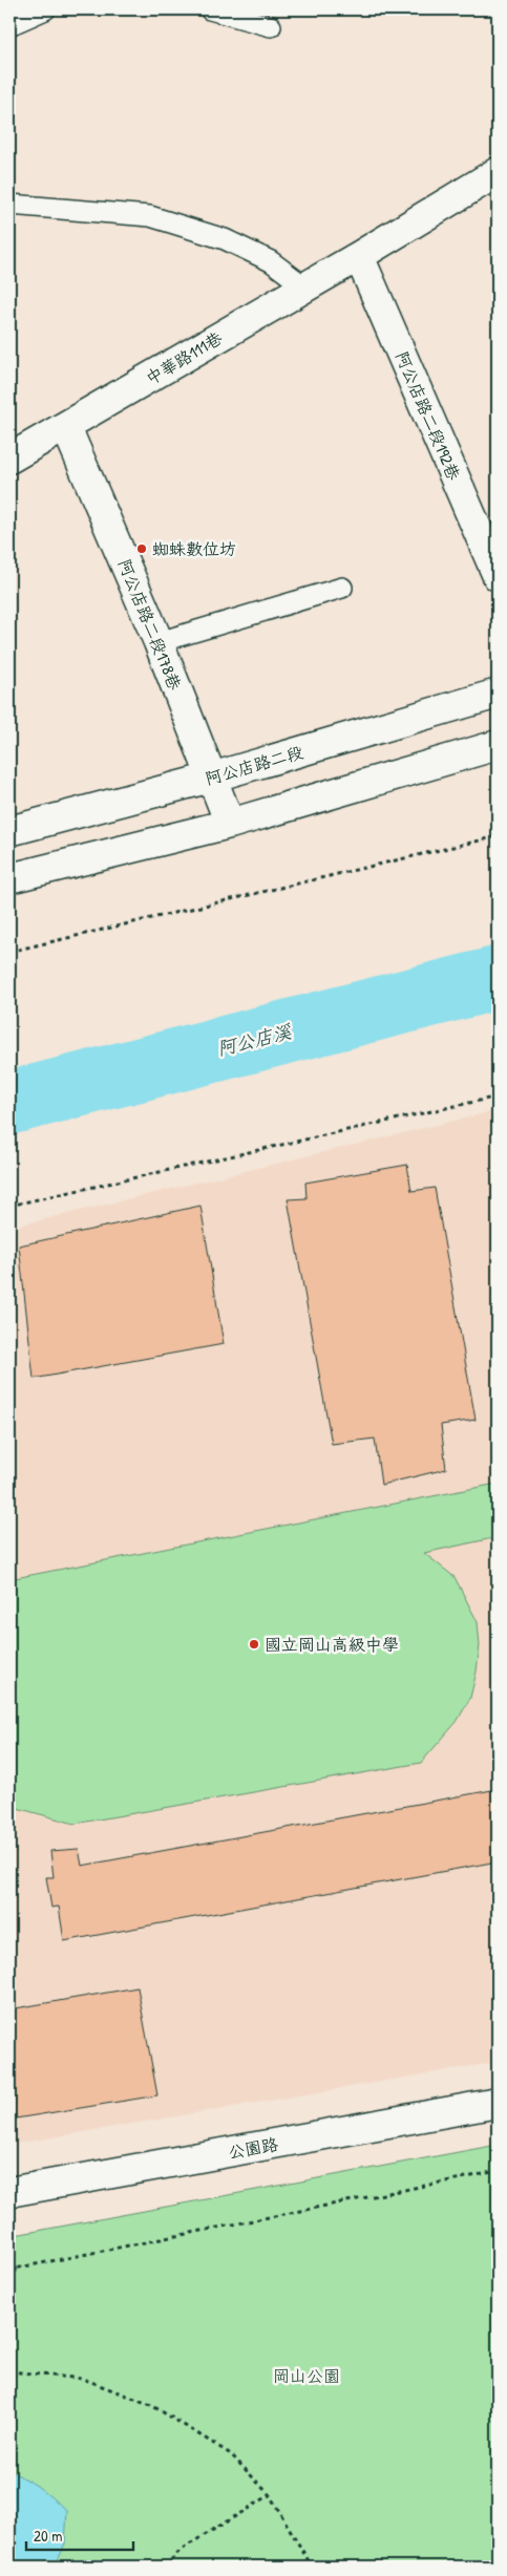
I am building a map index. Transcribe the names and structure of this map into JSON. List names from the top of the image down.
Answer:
{
  "streets": {
    "street": [
      "中華路111巷",
      "阿公店路二段192巷",
      "阿公店路二段178巷",
      "阿公店路二段",
      "公園路"
    ]
  },
  "crossings": [
    ["中華路111巷", "阿公店路二段192巷"],
    ["中華路111巷", "阿公店路二段178巷"],
    ["阿公店路二段178巷", "阿公店路二段"]
  ],
  "water": ["阿公店溪"],
  "parks": ["岡山公園"],
  "places": ["蜘蛛數位坊", "國立岡山高級中學"],
  "scale_bar": "20 m"
}
